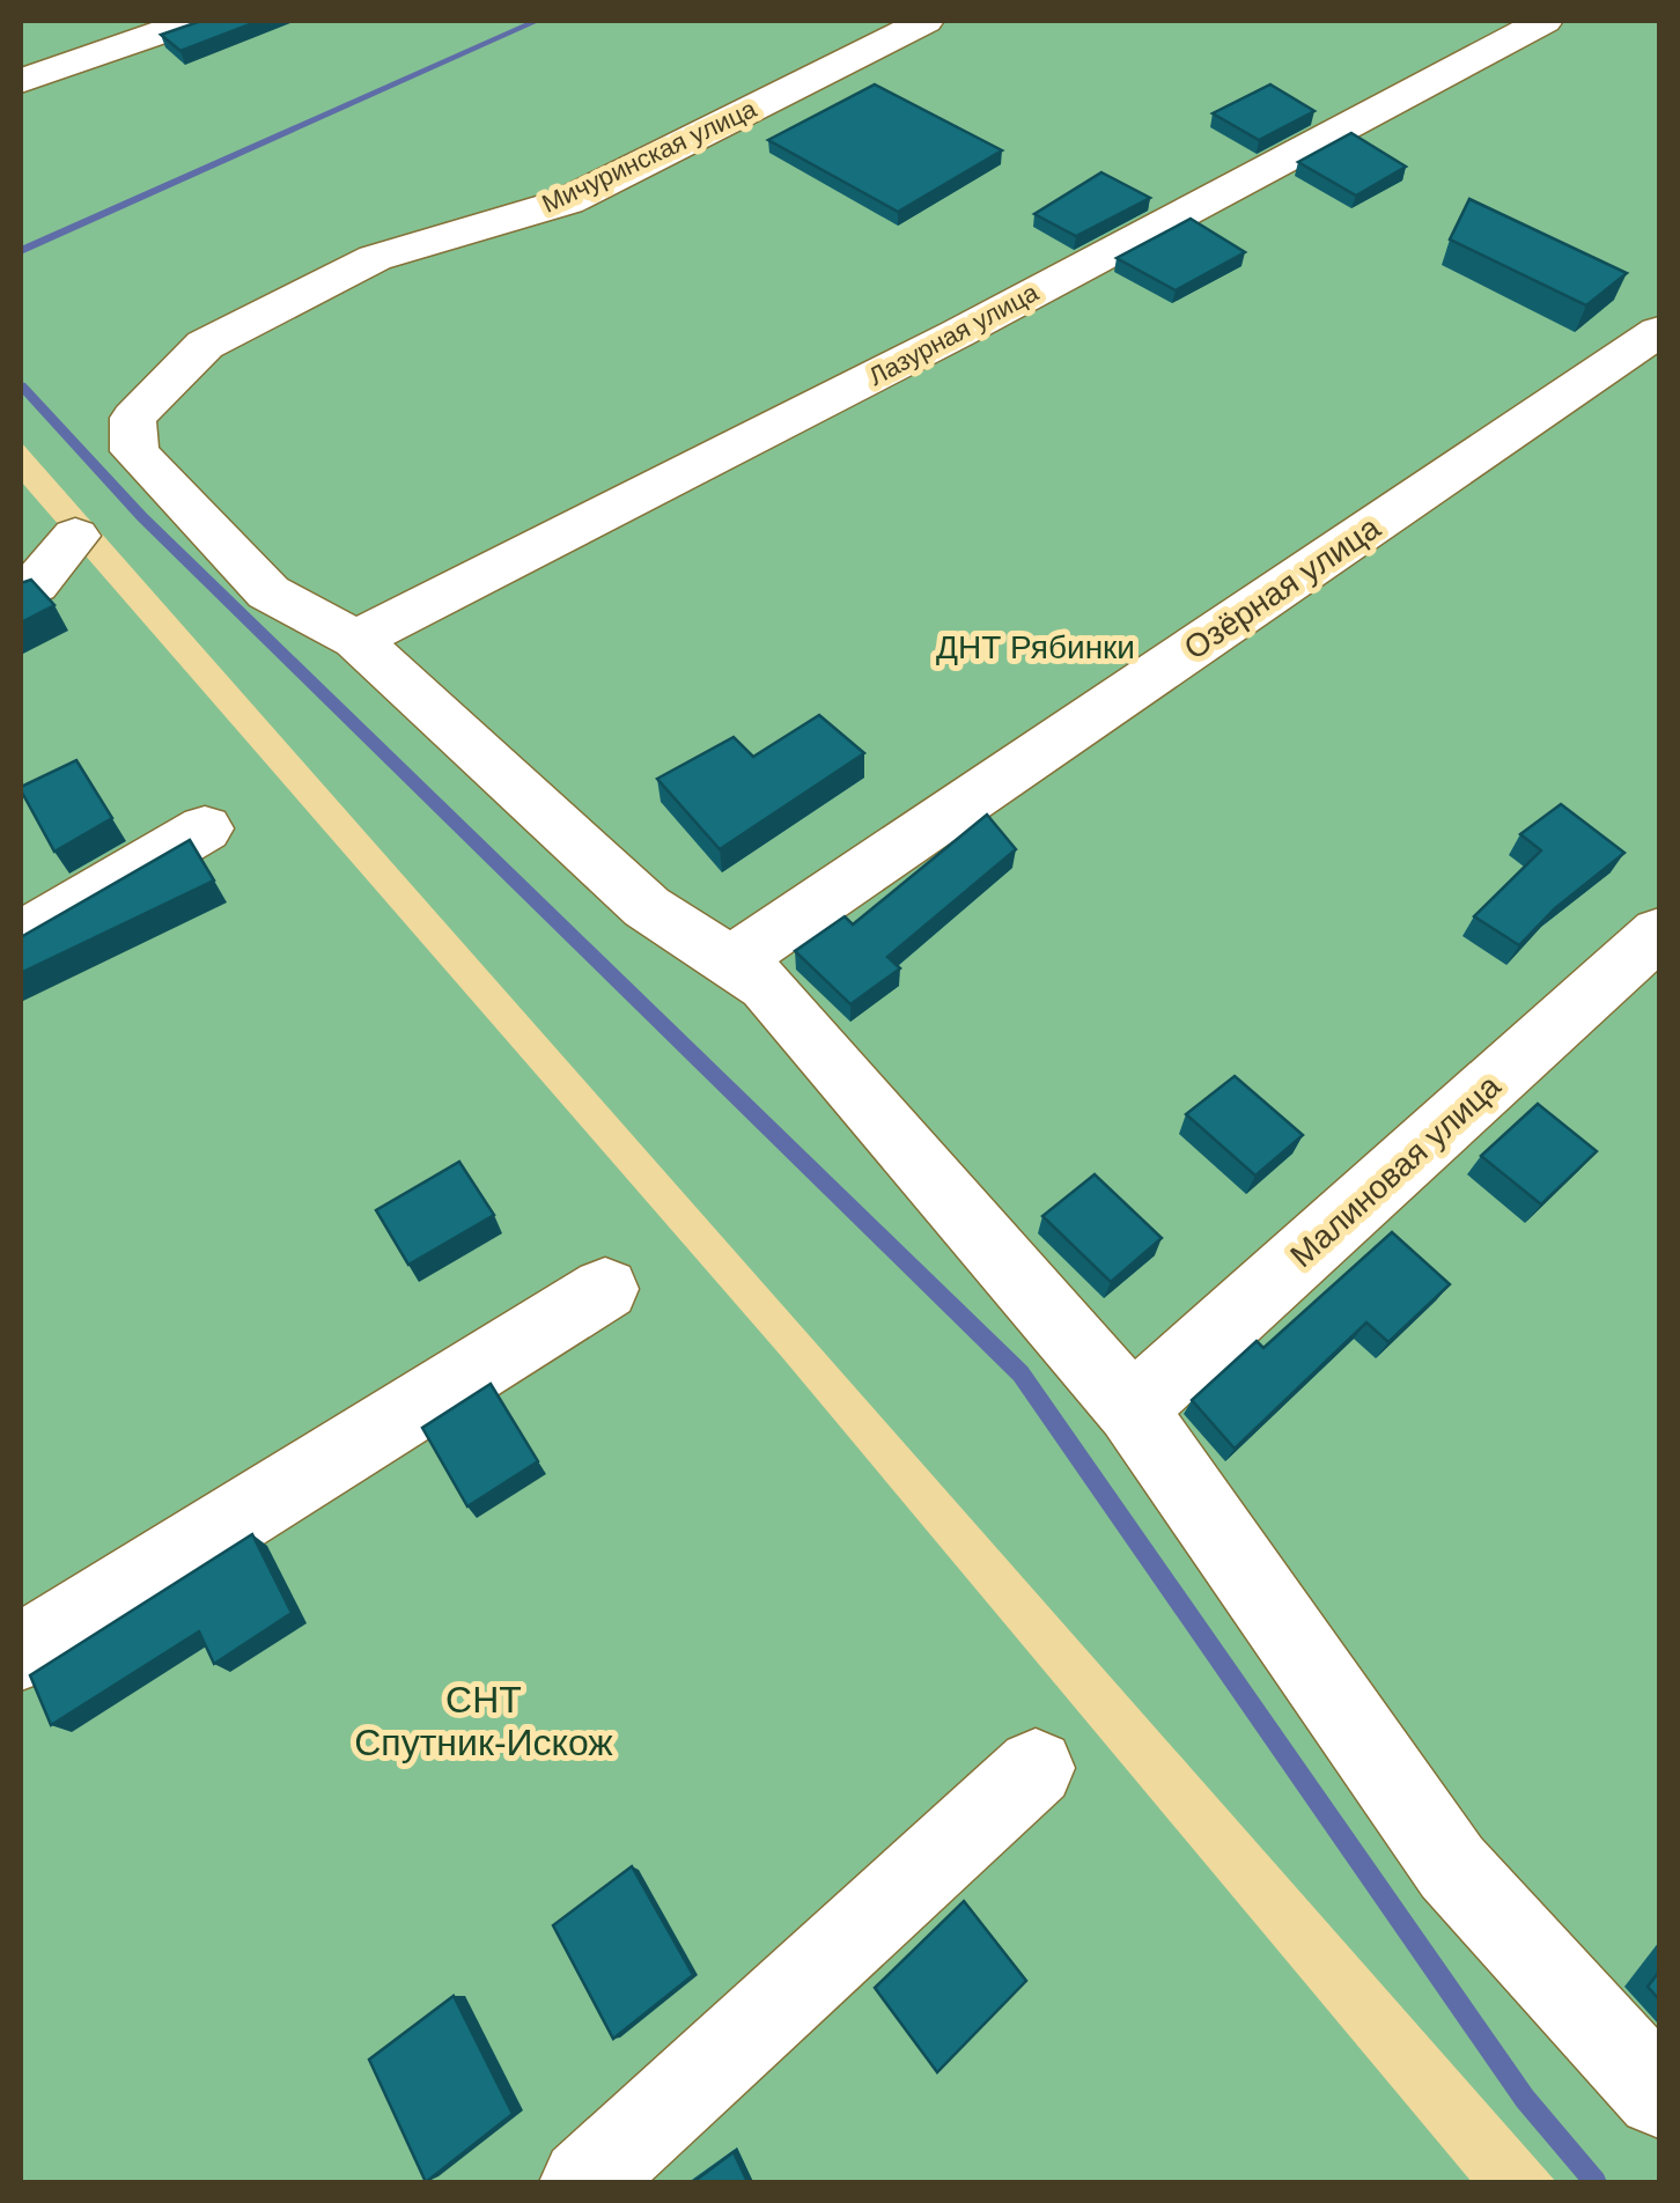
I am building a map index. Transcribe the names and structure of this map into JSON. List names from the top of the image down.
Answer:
{
  "streets": {
    "street": [
      "Мичуринская улица",
      "Лазурная улица",
      "Озёрная улица",
      "Малиновая улица"
    ]
  },
  "crossings": [
    ["Мичуринская улица", "Лазурная улица"]
  ],
  "parks": ["ДНТ Рябинки", "СНТ Спутник-Искож"]
}
